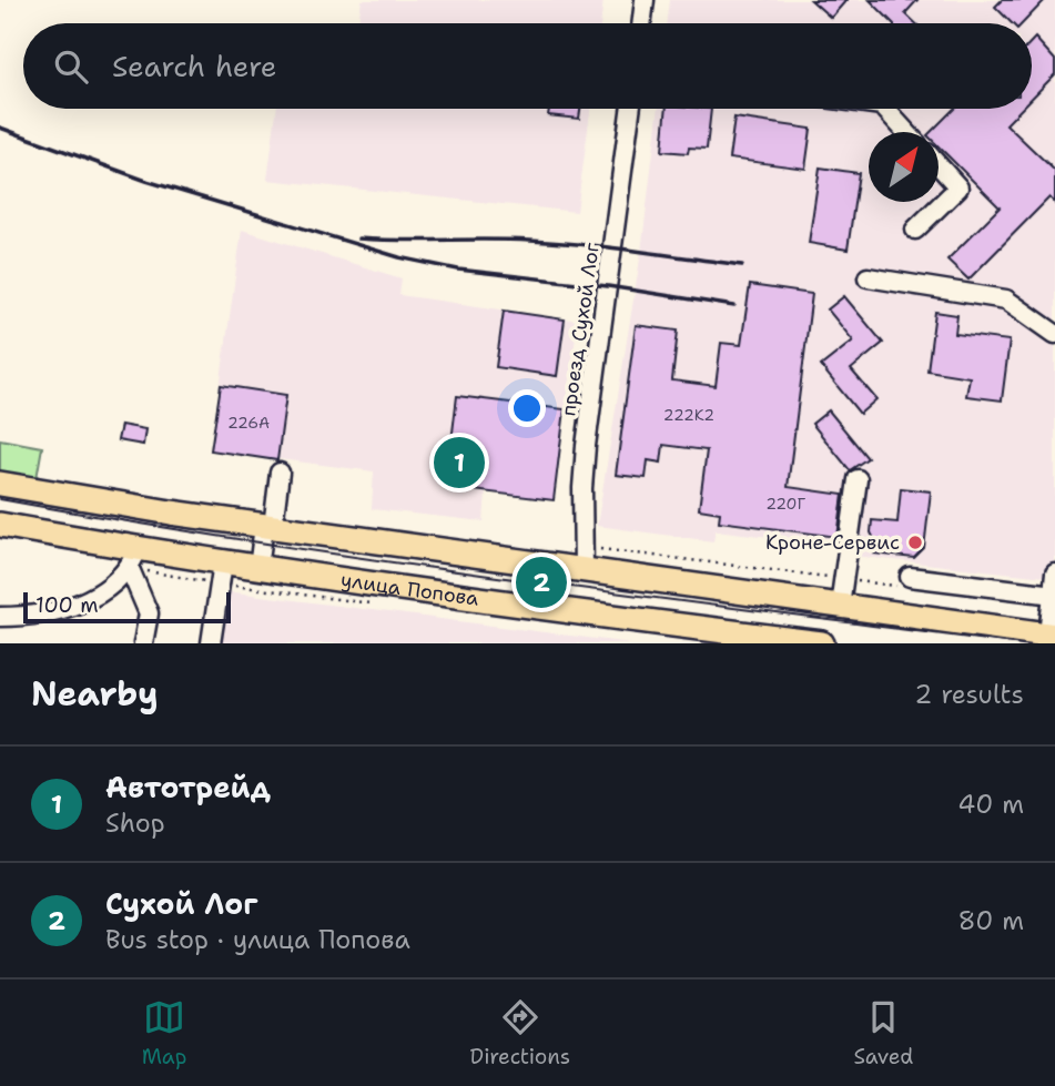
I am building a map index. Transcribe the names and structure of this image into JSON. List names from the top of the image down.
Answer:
{
  "streets": {
    "main road": ["улица Попова"],
    "street": ["проезд Сухой Лог"]
  },
  "places": ["Кроне-Сервис"],
  "house_numbers": ["222К2", "226А", "220Г"],
  "scale_bar": "100 m",
  "north": "top right",
  "page": {
    "search": "Search here",
    "pins": ["1", "2"],
    "scale": "100 m",
    "heading": ["Nearby", "2 results"],
    "list": [
      {
        "mark": "1",
        "name": "Автотрейд",
        "note": "Shop",
        "value": "40 m"
      },
      {
        "mark": "2",
        "name": "Сухой Лог",
        "note": "Bus stop · улица Попова",
        "value": "80 m"
      }
    ],
    "nav": ["Map", "Directions", "Saved"]
  }
}
